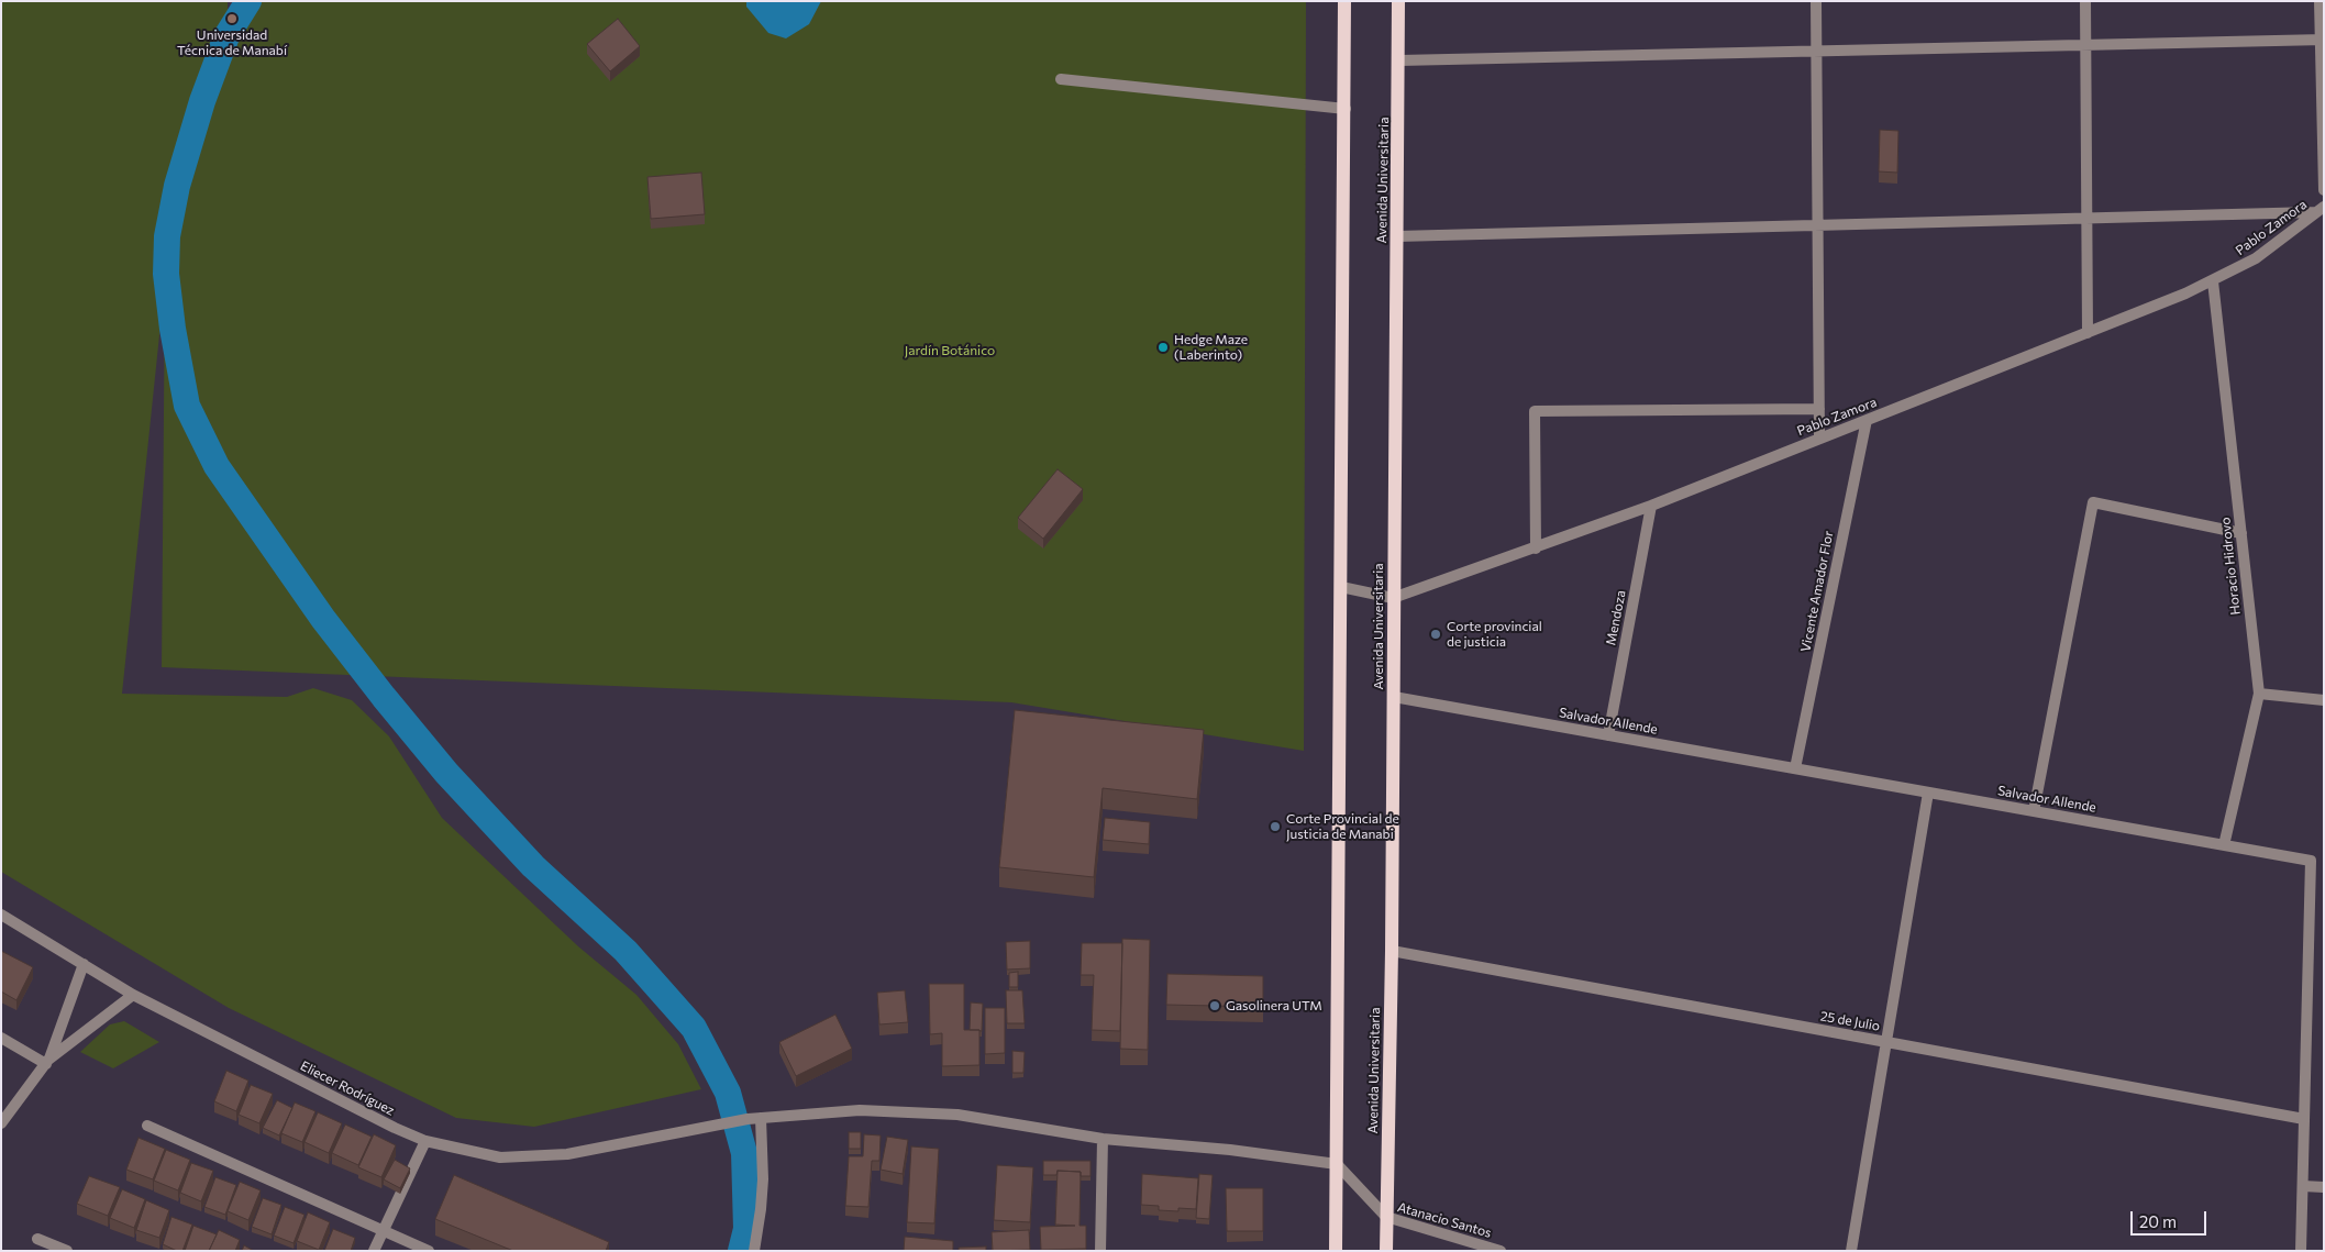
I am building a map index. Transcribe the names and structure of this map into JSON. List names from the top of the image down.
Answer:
{
  "streets": {
    "main road": ["Avenida Universitaria"],
    "street": [
      "Pablo Zamora",
      "Horacio Hidrovo",
      "Vicente Amador Flor",
      "Mendoza",
      "Salvador Allende",
      "25 de Julio",
      "Eliecer Rodríguez",
      "Atanacio Santos"
    ]
  },
  "crossings": [
    ["Avenida Universitaria", "Pablo Zamora"],
    ["Avenida Universitaria", "Salvador Allende"],
    ["Avenida Universitaria", "25 de Julio"],
    ["Avenida Universitaria", "Atanacio Santos"],
    ["Pablo Zamora", "Horacio Hidrovo"],
    ["Pablo Zamora", "Vicente Amador Flor"],
    ["Pablo Zamora", "Mendoza"],
    ["Horacio Hidrovo", "Salvador Allende"],
    ["Vicente Amador Flor", "Salvador Allende"],
    ["Mendoza", "Salvador Allende"],
    ["Salvador Allende", "25 de Julio"],
    ["Eliecer Rodríguez", "Atanacio Santos"]
  ],
  "parks": ["Jardín Botánico"],
  "places": [
    "Universidad Técnica de Manabí",
    "Hedge Maze (Laberinto)",
    "Corte provincial de justicia",
    "Corte Provincial de Justicia de Manabi",
    "Gasolinera UTM"
  ],
  "scale_bar": "20 m"
}
